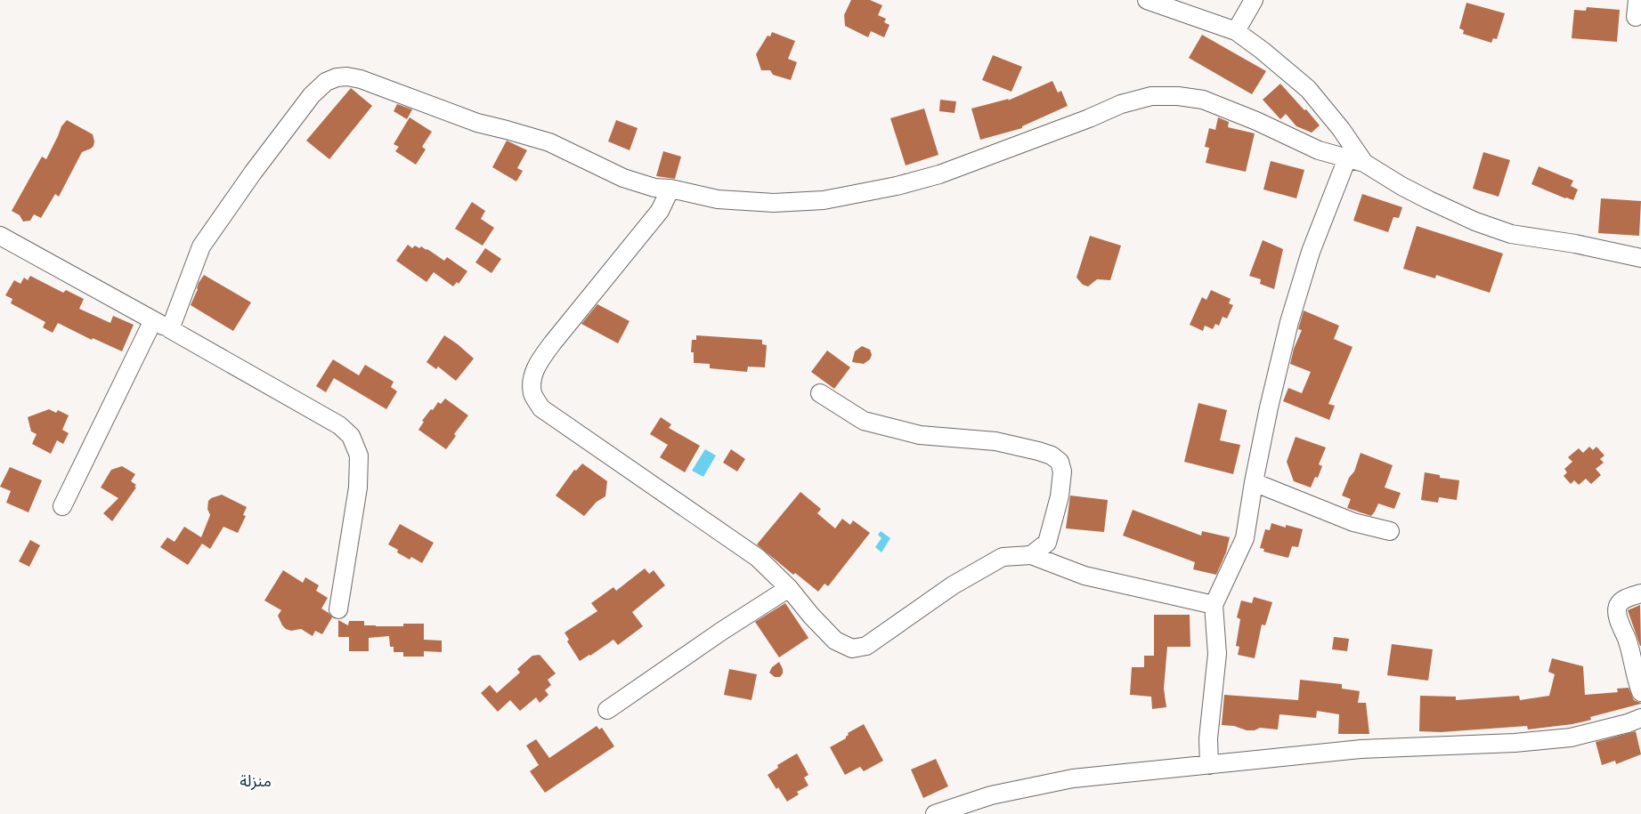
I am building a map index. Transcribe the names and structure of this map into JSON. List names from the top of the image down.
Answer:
{
  "districts": ["منزلة"]
}
